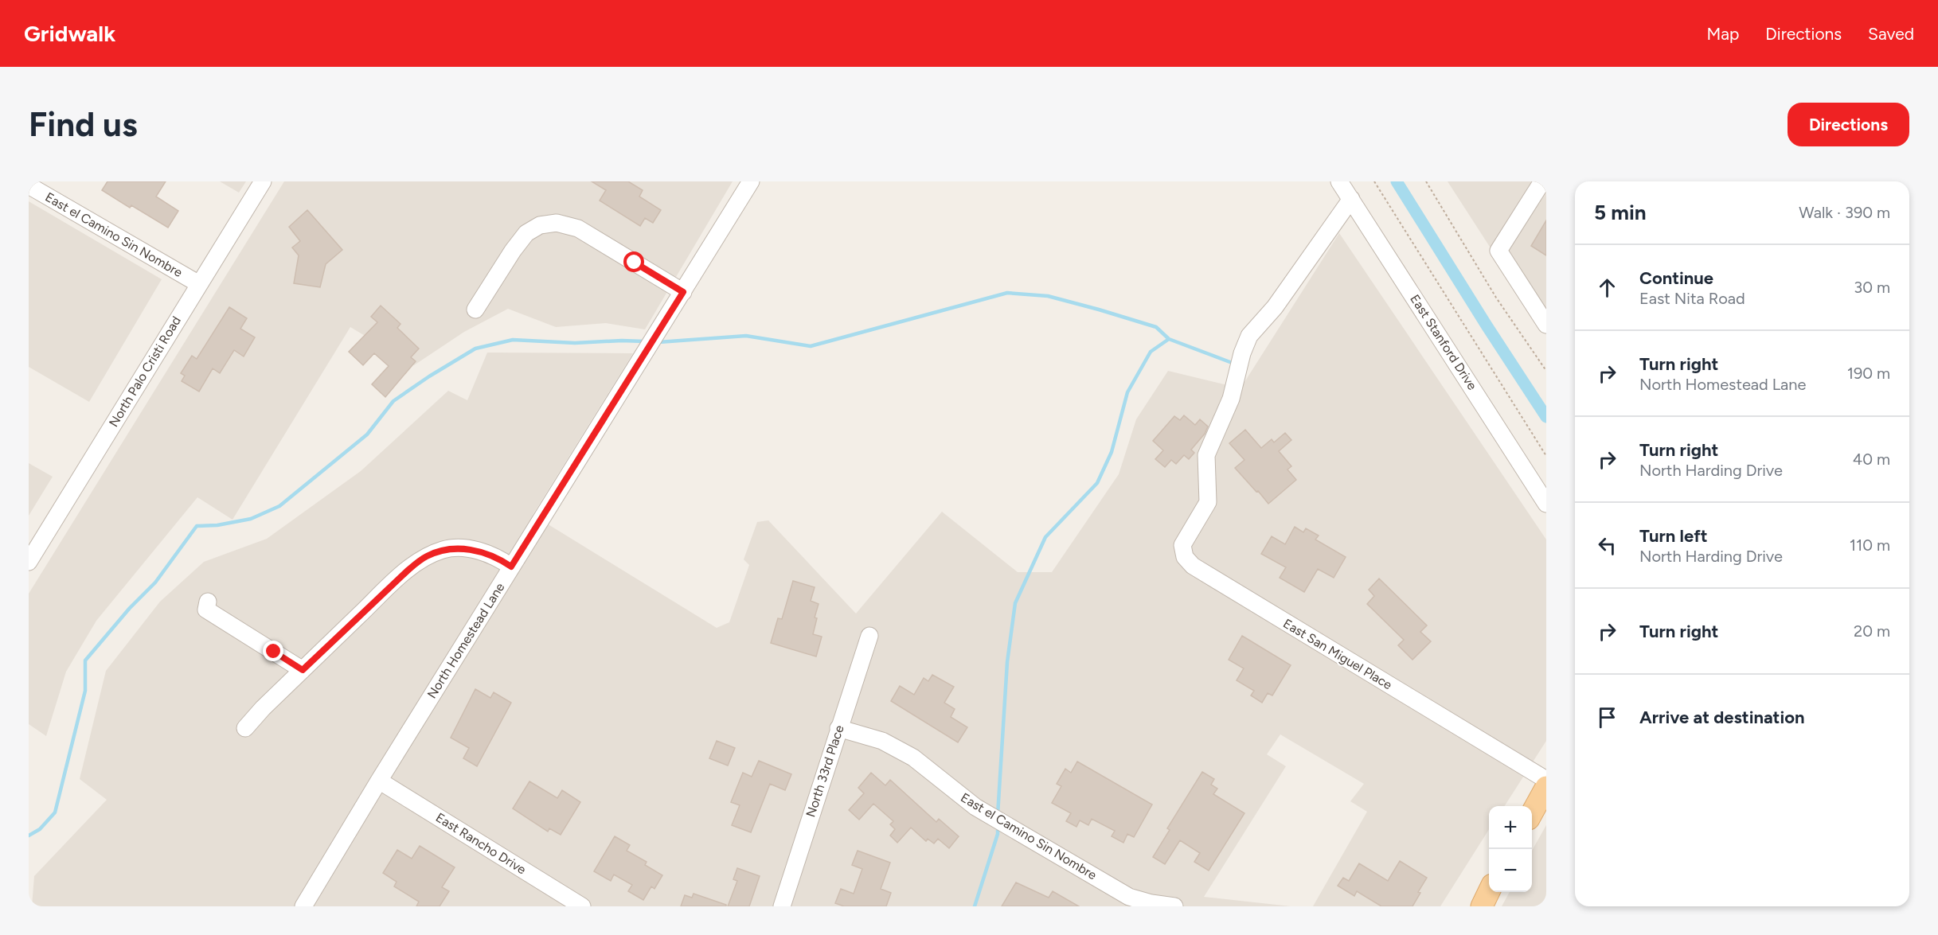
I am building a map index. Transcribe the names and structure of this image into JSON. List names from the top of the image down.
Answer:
{
  "streets": {
    "street": [
      "East el Camino Sin Nombre",
      "East Stanford Drive",
      "North Palo Cristi Road",
      "North Homestead Lane",
      "East San Miguel Place",
      "North 33rd Place",
      "East Rancho Drive"
    ]
  },
  "crossings": [
    ["East el Camino Sin Nombre", "North Palo Cristi Road"],
    ["East el Camino Sin Nombre", "North 33rd Place"],
    ["East Stanford Drive", "East San Miguel Place"],
    ["North Homestead Lane", "East Rancho Drive"]
  ],
  "page": {
    "header": "Gridwalk",
    "nav": ["Map", "Directions", "Saved"],
    "buttons": "Directions",
    "title": "Find us",
    "heading": ["5 min", "Walk · 390 m"],
    "list": [
      ["Continue", "East Nita Road", "30 m"],
      ["Turn right", "North Homestead Lane", "190 m"],
      ["Turn right", "North Harding Drive", "40 m"],
      ["Turn left", "North Harding Drive", "110 m"],
      ["Turn right", "20 m"],
      "Arrive at destination"
    ],
    "map_buttons": ["+", "−"]
  }
}
